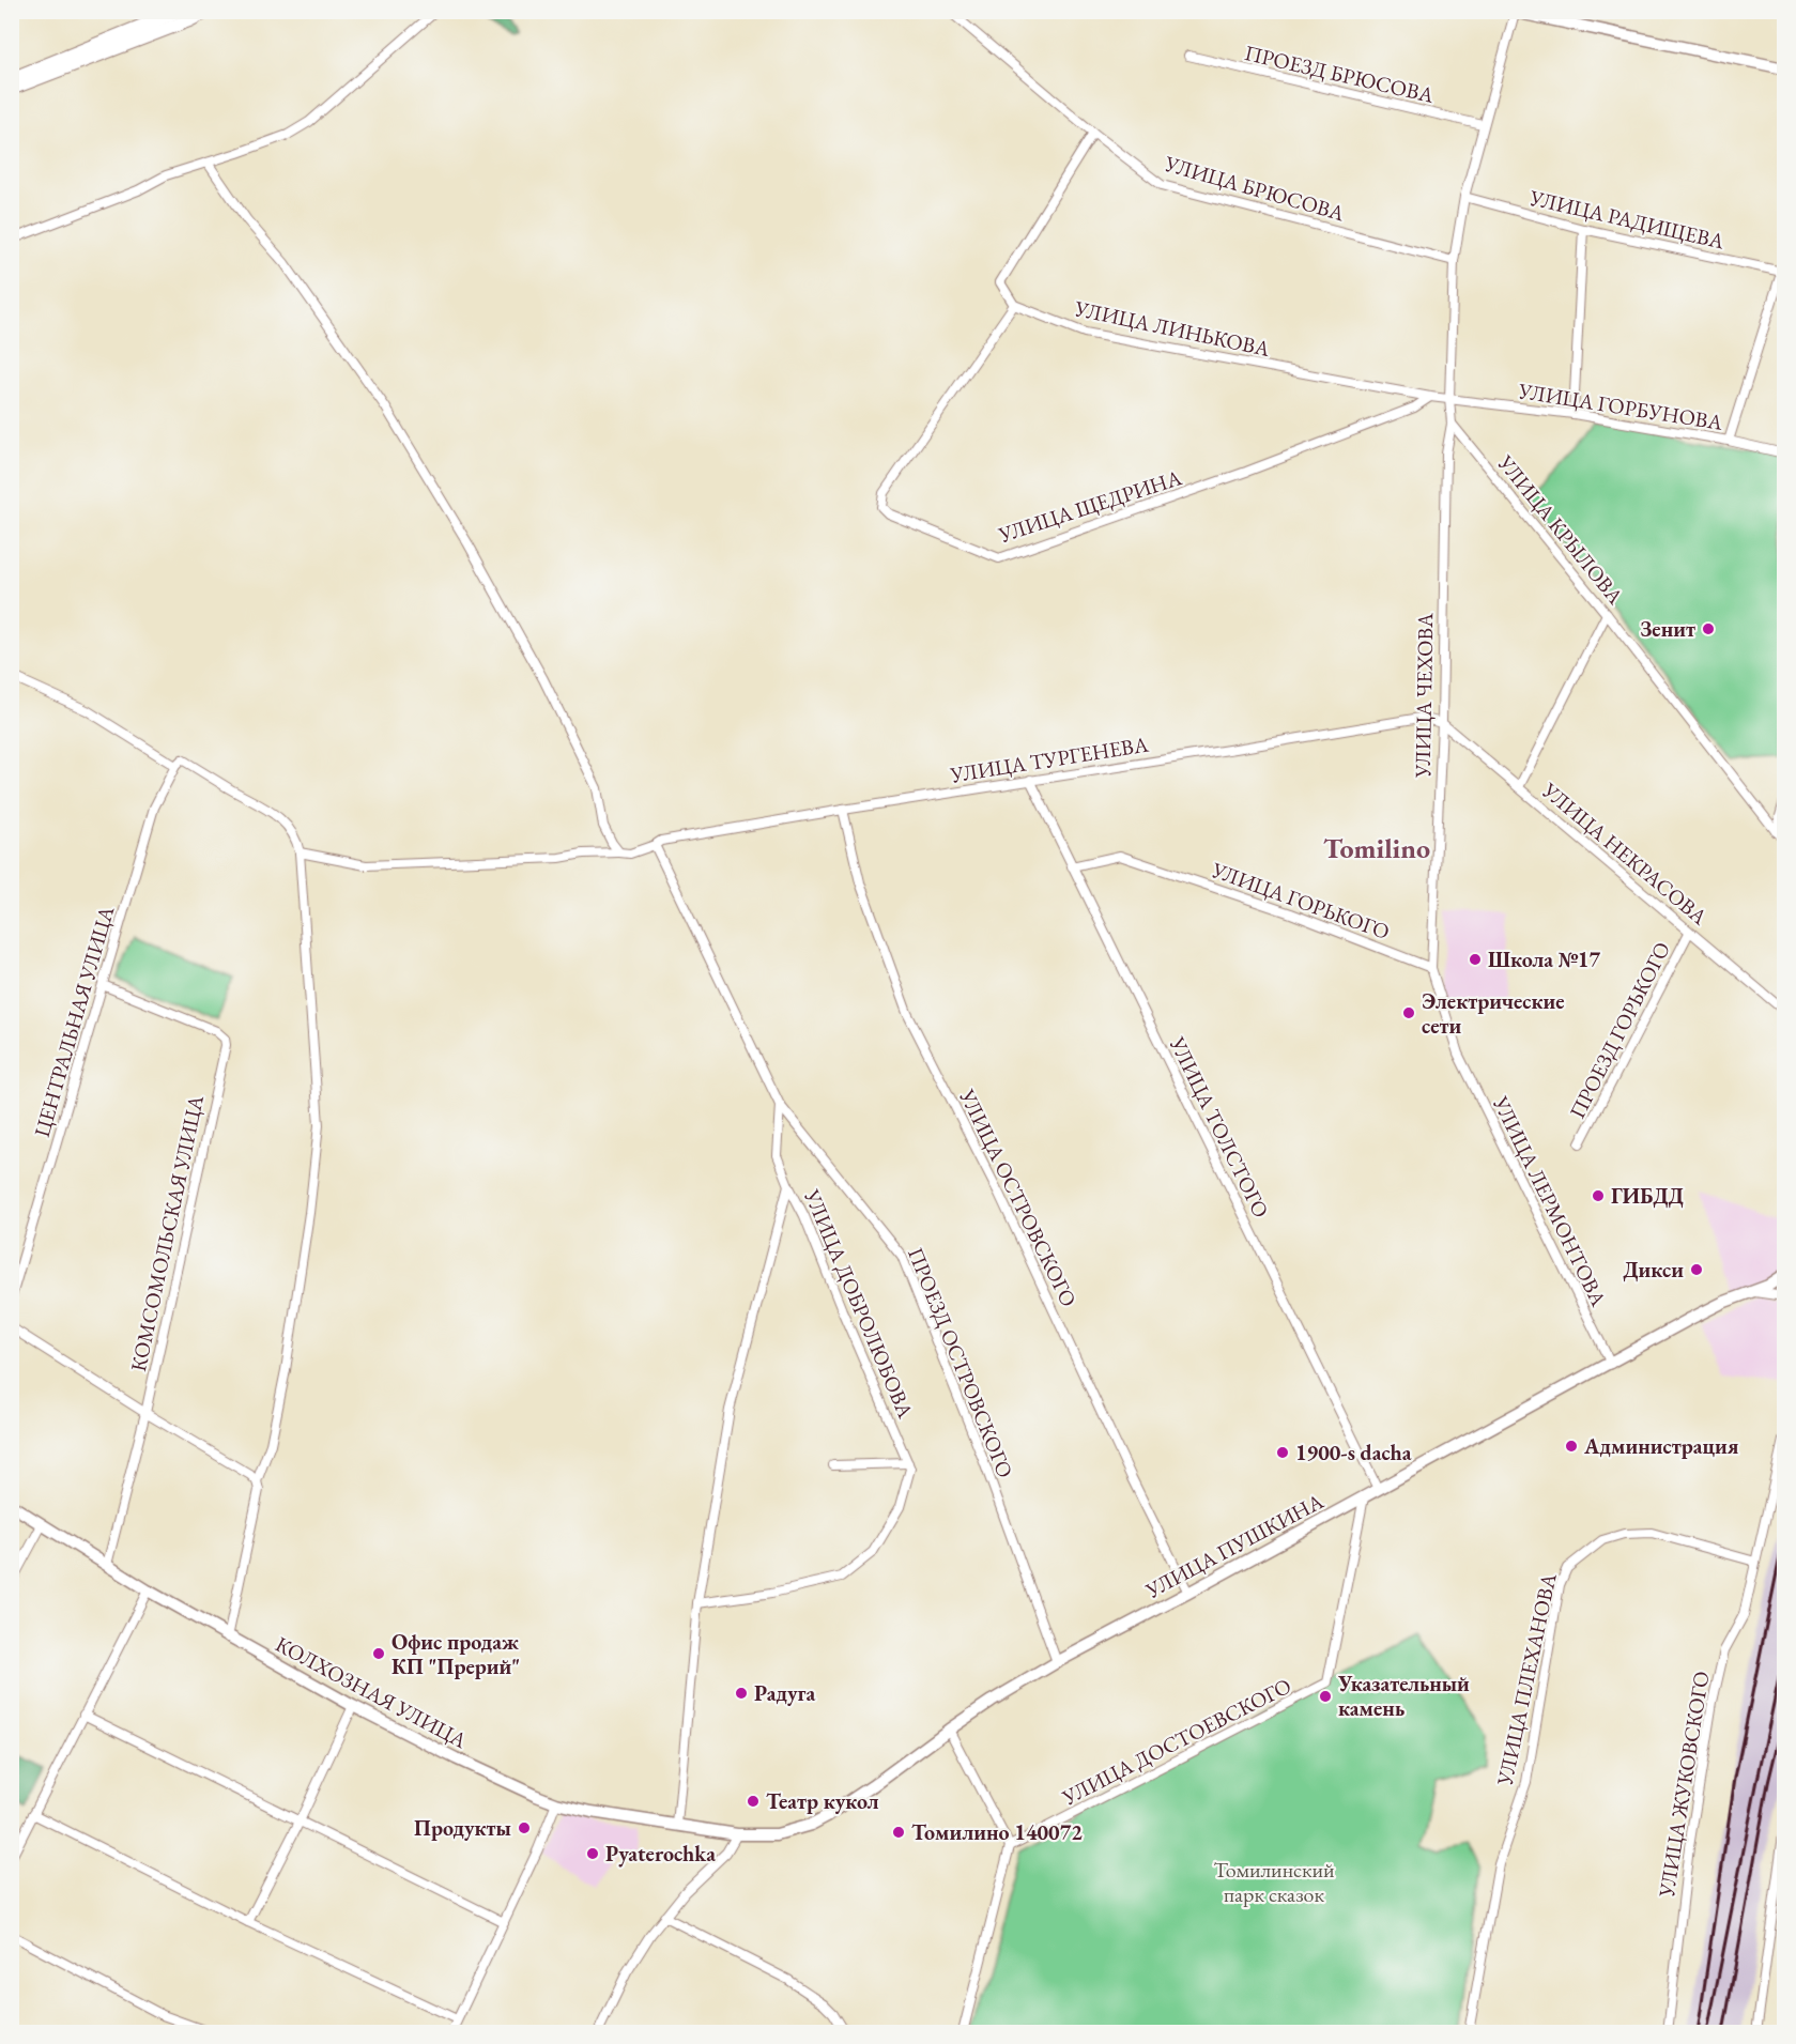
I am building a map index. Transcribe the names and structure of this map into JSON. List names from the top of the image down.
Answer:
{
  "streets": {
    "main road": ["УЛИЦА ПУШКИНА", "КОЛХОЗНАЯ УЛИЦА"],
    "street": [
      "ПРОЕЗД БРЮСОВА",
      "УЛИЦА БРЮСОВА",
      "УЛИЦА РАДИЩЕВА",
      "УЛИЦА ЛИНЬКОВА",
      "УЛИЦА ГОРБУНОВА",
      "УЛИЦА ЩЕДРИНА",
      "УЛИЦА КРЫЛОВА",
      "УЛИЦА ЧЕХОВА",
      "УЛИЦА ТУРГЕНЕВА",
      "УЛИЦА НЕКРАСОВА",
      "УЛИЦА ГОРЬКОГО",
      "ЦЕНТРАЛЬНАЯ УЛИЦА",
      "ПРОЕЗД ГОРЬКОГО",
      "УЛИЦА ТОЛСТОГО",
      "УЛИЦА ОСТРОВСКОГО",
      "УЛИЦА ЛЕРМОНТОВА",
      "КОМСОМОЛЬСКАЯ УЛИЦА",
      "УЛИЦА ДОБРОЛЮБОВА",
      "ПРОЕЗД ОСТРОВСКОГО",
      "УЛИЦА ПЛЕХАНОВА",
      "УЛИЦА ДОСТОЕВСКОГО",
      "УЛИЦА ЖУКОВСКОГО"
    ]
  },
  "crossings": [
    ["УЛИЦА ЛИНЬКОВА", "УЛИЦА ГОРБУНОВА"],
    ["УЛИЦА ЛИНЬКОВА", "УЛИЦА ЩЕДРИНА"],
    ["УЛИЦА КРЫЛОВА", "УЛИЦА ЧЕХОВА"],
    ["УЛИЦА ЧЕХОВА", "УЛИЦА ТУРГЕНЕВА"],
    ["УЛИЦА ЧЕХОВА", "УЛИЦА НЕКРАСОВА"],
    ["УЛИЦА ЧЕХОВА", "УЛИЦА ГОРЬКОГО"],
    ["УЛИЦА ЧЕХОВА", "УЛИЦА ЛЕРМОНТОВА"],
    ["УЛИЦА ТУРГЕНЕВА", "УЛИЦА НЕКРАСОВА"],
    ["УЛИЦА ТУРГЕНЕВА", "ЦЕНТРАЛЬНАЯ УЛИЦА"],
    ["УЛИЦА ТУРГЕНЕВА", "УЛИЦА ТОЛСТОГО"],
    ["УЛИЦА ТУРГЕНЕВА", "УЛИЦА ОСТРОВСКОГО"],
    ["УЛИЦА ТУРГЕНЕВА", "ПРОЕЗД ОСТРОВСКОГО"],
    ["УЛИЦА НЕКРАСОВА", "ПРОЕЗД ГОРЬКОГО"],
    ["УЛИЦА ГОРЬКОГО", "УЛИЦА ТОЛСТОГО"],
    ["УЛИЦА ГОРЬКОГО", "УЛИЦА ЛЕРМОНТОВА"],
    ["ЦЕНТРАЛЬНАЯ УЛИЦА", "КОМСОМОЛЬСКАЯ УЛИЦА"],
    ["УЛИЦА ТОЛСТОГО", "УЛИЦА ПУШКИНА"],
    ["УЛИЦА ОСТРОВСКОГО", "УЛИЦА ПУШКИНА"],
    ["УЛИЦА ЛЕРМОНТОВА", "УЛИЦА ПУШКИНА"],
    ["КОМСОМОЛЬСКАЯ УЛИЦА", "КОЛХОЗНАЯ УЛИЦА"],
    ["УЛИЦА ДОБРОЛЮБОВА", "КОЛХОЗНАЯ УЛИЦА"],
    ["ПРОЕЗД ОСТРОВСКОГО", "УЛИЦА ПУШКИНА"],
    ["УЛИЦА ПУШКИНА", "КОЛХОЗНАЯ УЛИЦА"],
    ["УЛИЦА ПУШКИНА", "УЛИЦА ДОСТОЕВСКОГО"],
    ["УЛИЦА ПЛЕХАНОВА", "УЛИЦА ЖУКОВСКОГО"]
  ],
  "districts": ["Tomilino"],
  "parks": ["Томилинский парк сказок"],
  "places": [
    "Зенит",
    "Школа №17",
    "Электрические сети",
    "ГИБДД",
    "Дикси",
    "Администрация",
    "1900-s dacha",
    "Офис продаж КП \"Прерий\"",
    "Радуга",
    "Указательный камень",
    "Театр кукол",
    "Продукты",
    "Томилино 140072",
    "Pyaterochka"
  ]
}
